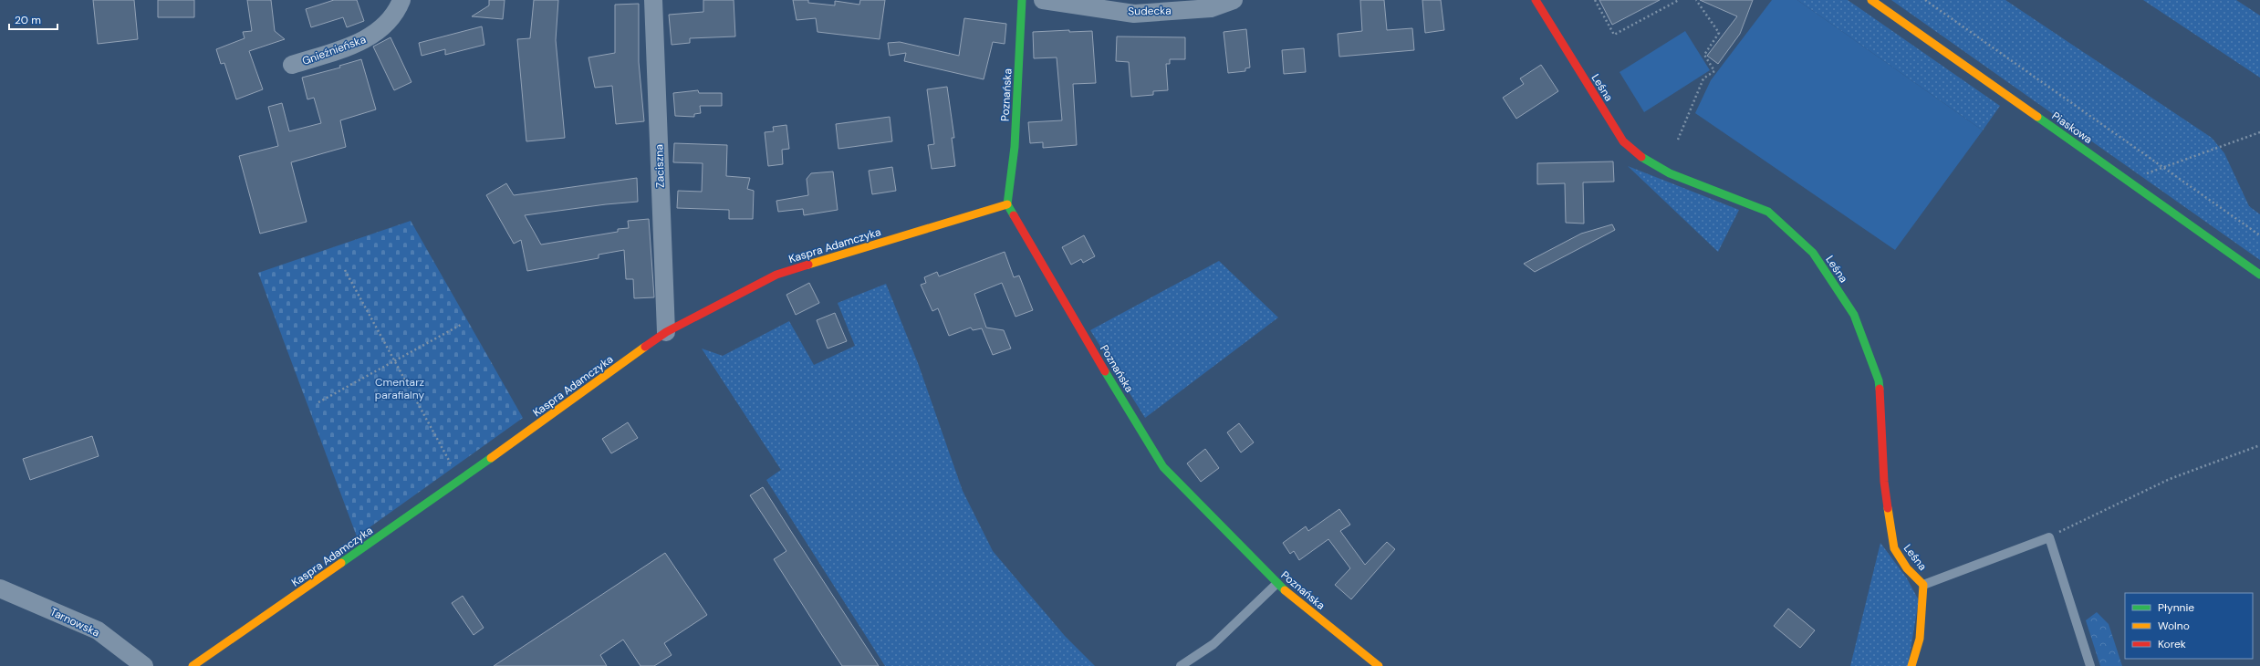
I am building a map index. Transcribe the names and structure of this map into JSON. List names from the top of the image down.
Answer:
{
  "streets": {
    "street": [
      "Sudecka",
      "Gnieźnieńska",
      "Leśna",
      "Poznańska",
      "Piaskowa",
      "Zaciszna",
      "Kaspra Adamczyka",
      "Tarnowska"
    ]
  },
  "crossings": [
    ["Poznańska", "Kaspra Adamczyka"],
    ["Zaciszna", "Kaspra Adamczyka"]
  ],
  "parks": ["Cmentarz parafialny"],
  "legend": ["Płynnie", "Wolno", "Korek"],
  "scale_bar": "20 m"
}
